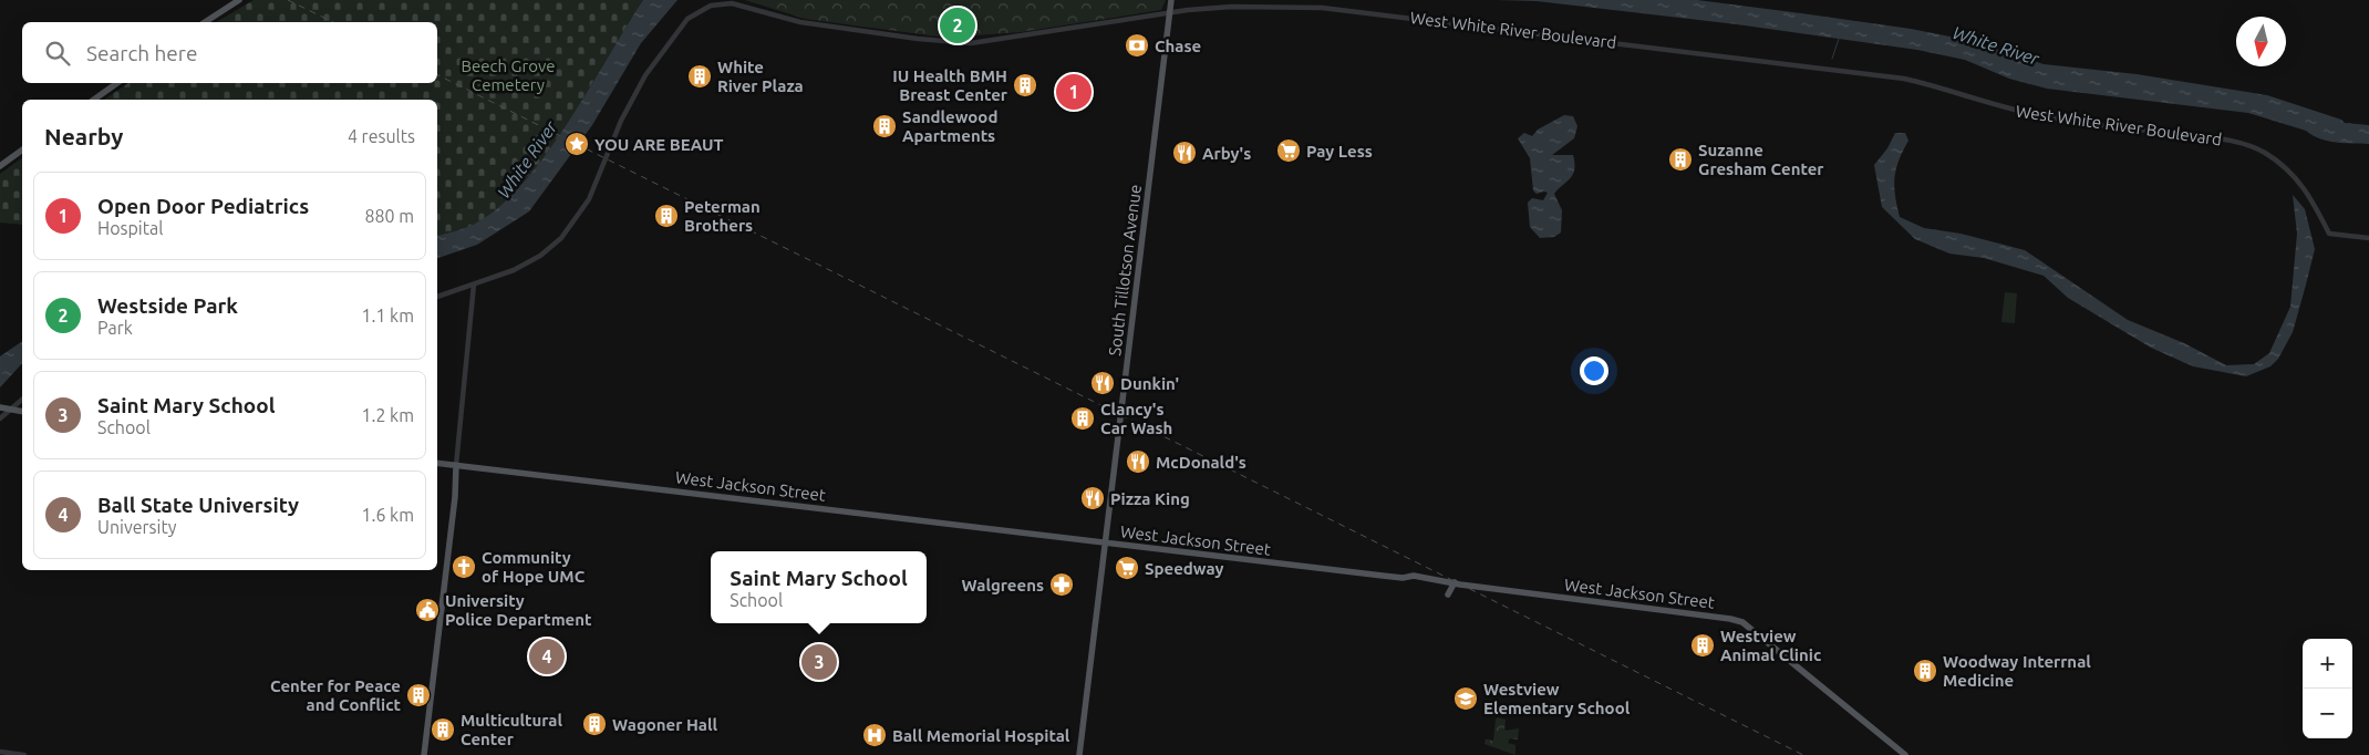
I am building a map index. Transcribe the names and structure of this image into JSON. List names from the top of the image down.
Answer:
{
  "streets": {
    "main road": ["South Tillotson Avenue", "West Jackson Street"],
    "street": ["West White River Boulevard"]
  },
  "crossings": [
    ["West White River Boulevard", "South Tillotson Avenue"],
    ["South Tillotson Avenue", "West Jackson Street"]
  ],
  "water": ["White River"],
  "parks": ["Beech Grove Cemetery"],
  "places": {
    "bank": ["Chase"],
    "building": [
      "White River Plaza",
      "IU Health BMH Breast Center",
      "Sandlewood Apartments",
      "Suzanne Gresham Center",
      "Peterman Brothers",
      "Clancy's Car Wash",
      "Westview Animal Clinic",
      "Woodway Interrnal Medicine",
      "Center for Peace and Conflict",
      "Wagoner Hall",
      "Multicultural Center"
    ],
    "place": ["YOU ARE BEAUT"],
    "supermarket": ["Pay Less", "Speedway"],
    "restaurant": [
      "Arby's",
      "Dunkin'",
      "McDonald's",
      "Pizza King"
    ],
    "church": ["Community of Hope UMC"],
    "pharmacy": ["Walgreens"],
    "public building": ["University Police Department"],
    "school or university": ["Westview Elementary School"],
    "hospital": ["Ball Memorial Hospital"]
  },
  "north": "bottom",
  "page": {
    "pins": [
      "2",
      "1",
      "4",
      "3"
    ],
    "search": "Search here",
    "heading": ["Nearby", "4 results"],
    "list": [
      {
        "mark": "1",
        "name": "Open Door Pediatrics",
        "note": "Hospital",
        "value": "880 m"
      },
      {
        "mark": "2",
        "name": "Westside Park",
        "note": "Park",
        "value": "1.1 km"
      },
      {
        "mark": "3",
        "name": "Saint Mary School",
        "note": "School",
        "value": "1.2 km"
      },
      {
        "mark": "4",
        "name": "Ball State University",
        "note": "University",
        "value": "1.6 km"
      }
    ],
    "popup": ["Saint Mary School", "School"],
    "map_buttons": ["+", "−"]
  }
}
